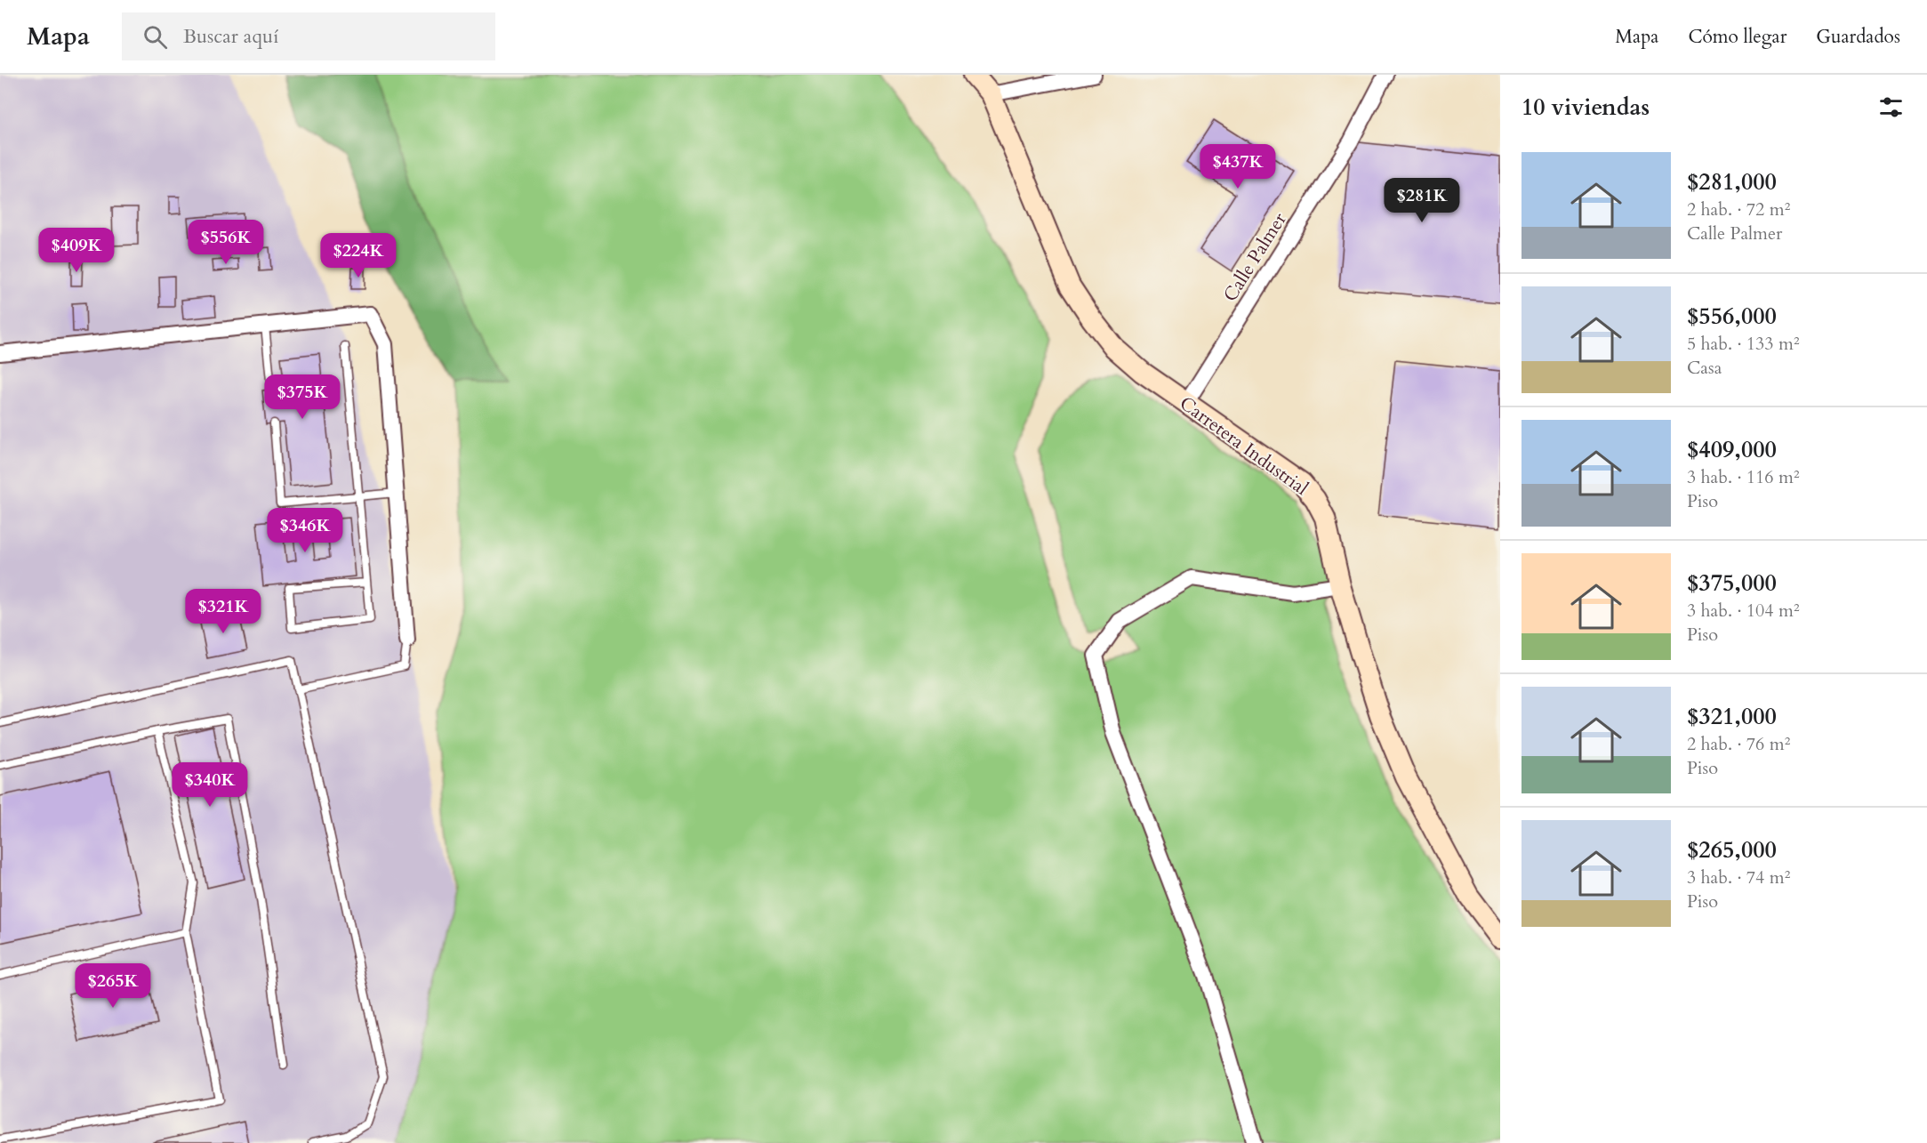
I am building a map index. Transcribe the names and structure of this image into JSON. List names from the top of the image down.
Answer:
{
  "streets": {
    "street": ["Calle Palmer", "Carretera Industrial"]
  },
  "crossings": [
    ["Calle Palmer", "Carretera Industrial"]
  ],
  "page": {
    "header": "Mapa",
    "search": "Buscar aquí",
    "nav": ["Mapa", "Cómo llegar", "Guardados"],
    "heading": "10 viviendas",
    "list": [
      {
        "name": "$281,000",
        "note": "2 hab. · 72 m² · Calle Palmer"
      },
      {
        "name": "$556,000",
        "note": "5 hab. · 133 m² · Casa"
      },
      {
        "name": "$409,000",
        "note": "3 hab. · 116 m² · Piso"
      },
      {
        "name": "$375,000",
        "note": "3 hab. · 104 m² · Piso"
      },
      {
        "name": "$321,000",
        "note": "2 hab. · 76 m² · Piso"
      },
      {
        "name": "$265,000",
        "note": "3 hab. · 74 m² · Piso"
      }
    ],
    "price": [
      "$437K",
      "$281K",
      "$556K",
      "$409K",
      "$224K",
      "$375K",
      "$346K",
      "$321K",
      "$340K",
      "$265K"
    ]
  }
}
